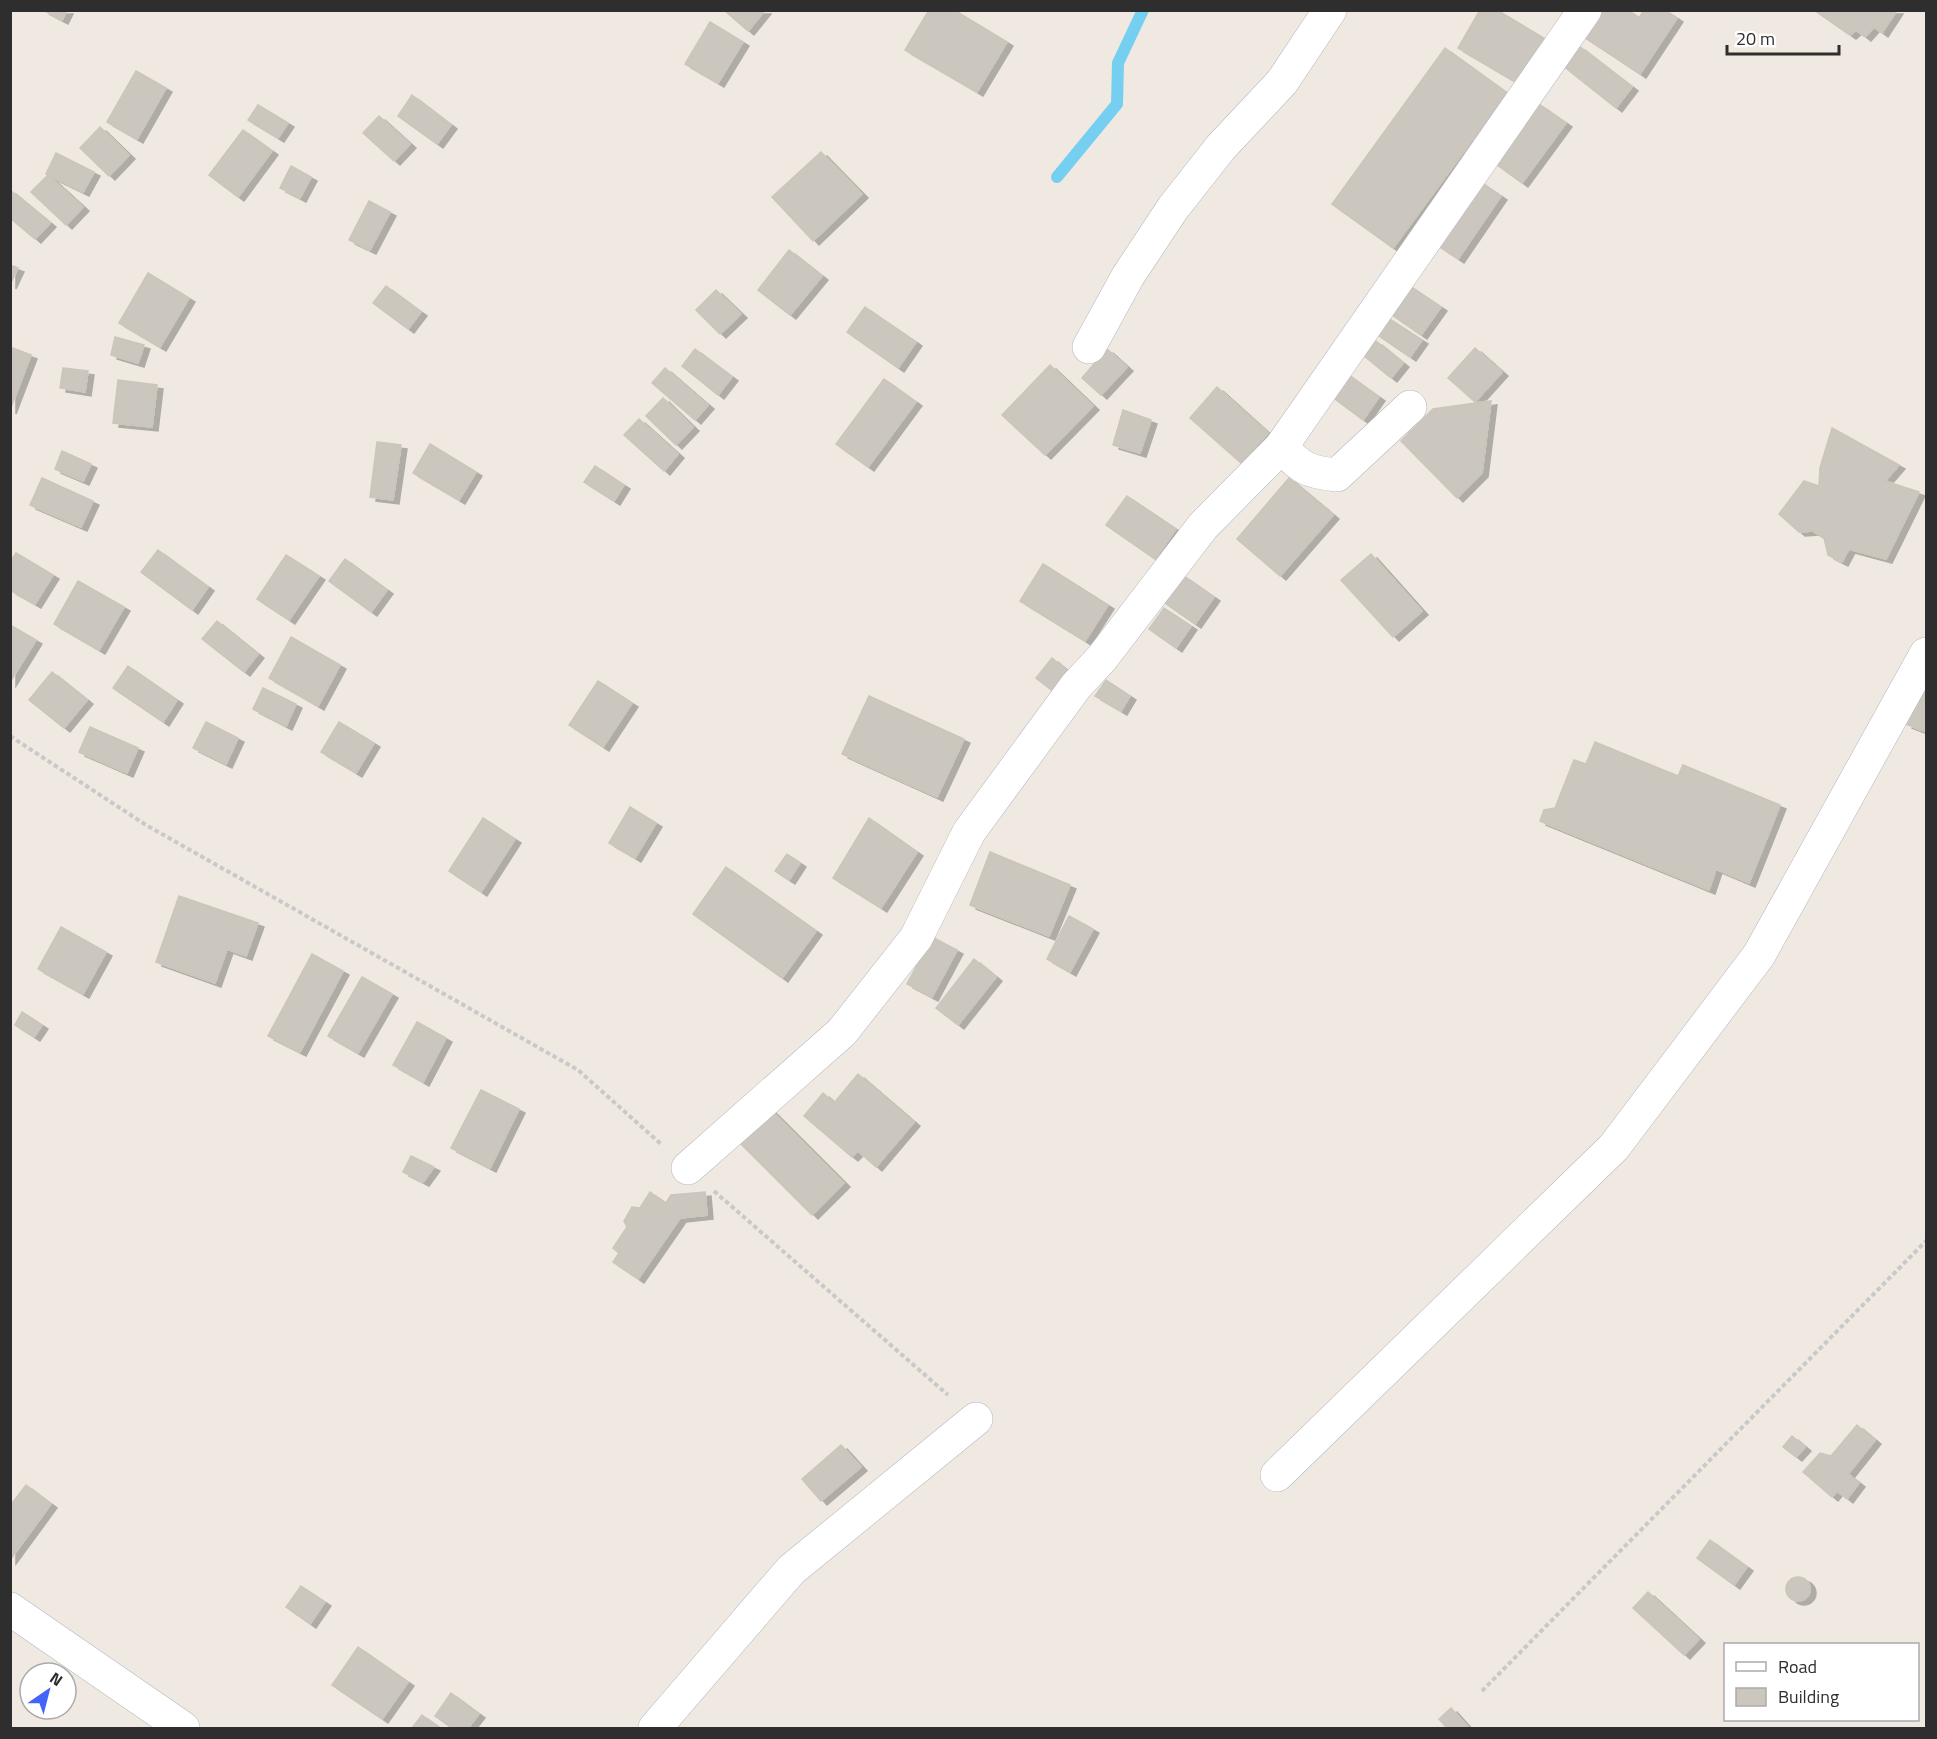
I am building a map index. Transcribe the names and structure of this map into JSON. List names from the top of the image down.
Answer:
{
  "legend": ["Road", "Building"],
  "scale_bar": "20 m",
  "north": "top right"
}
